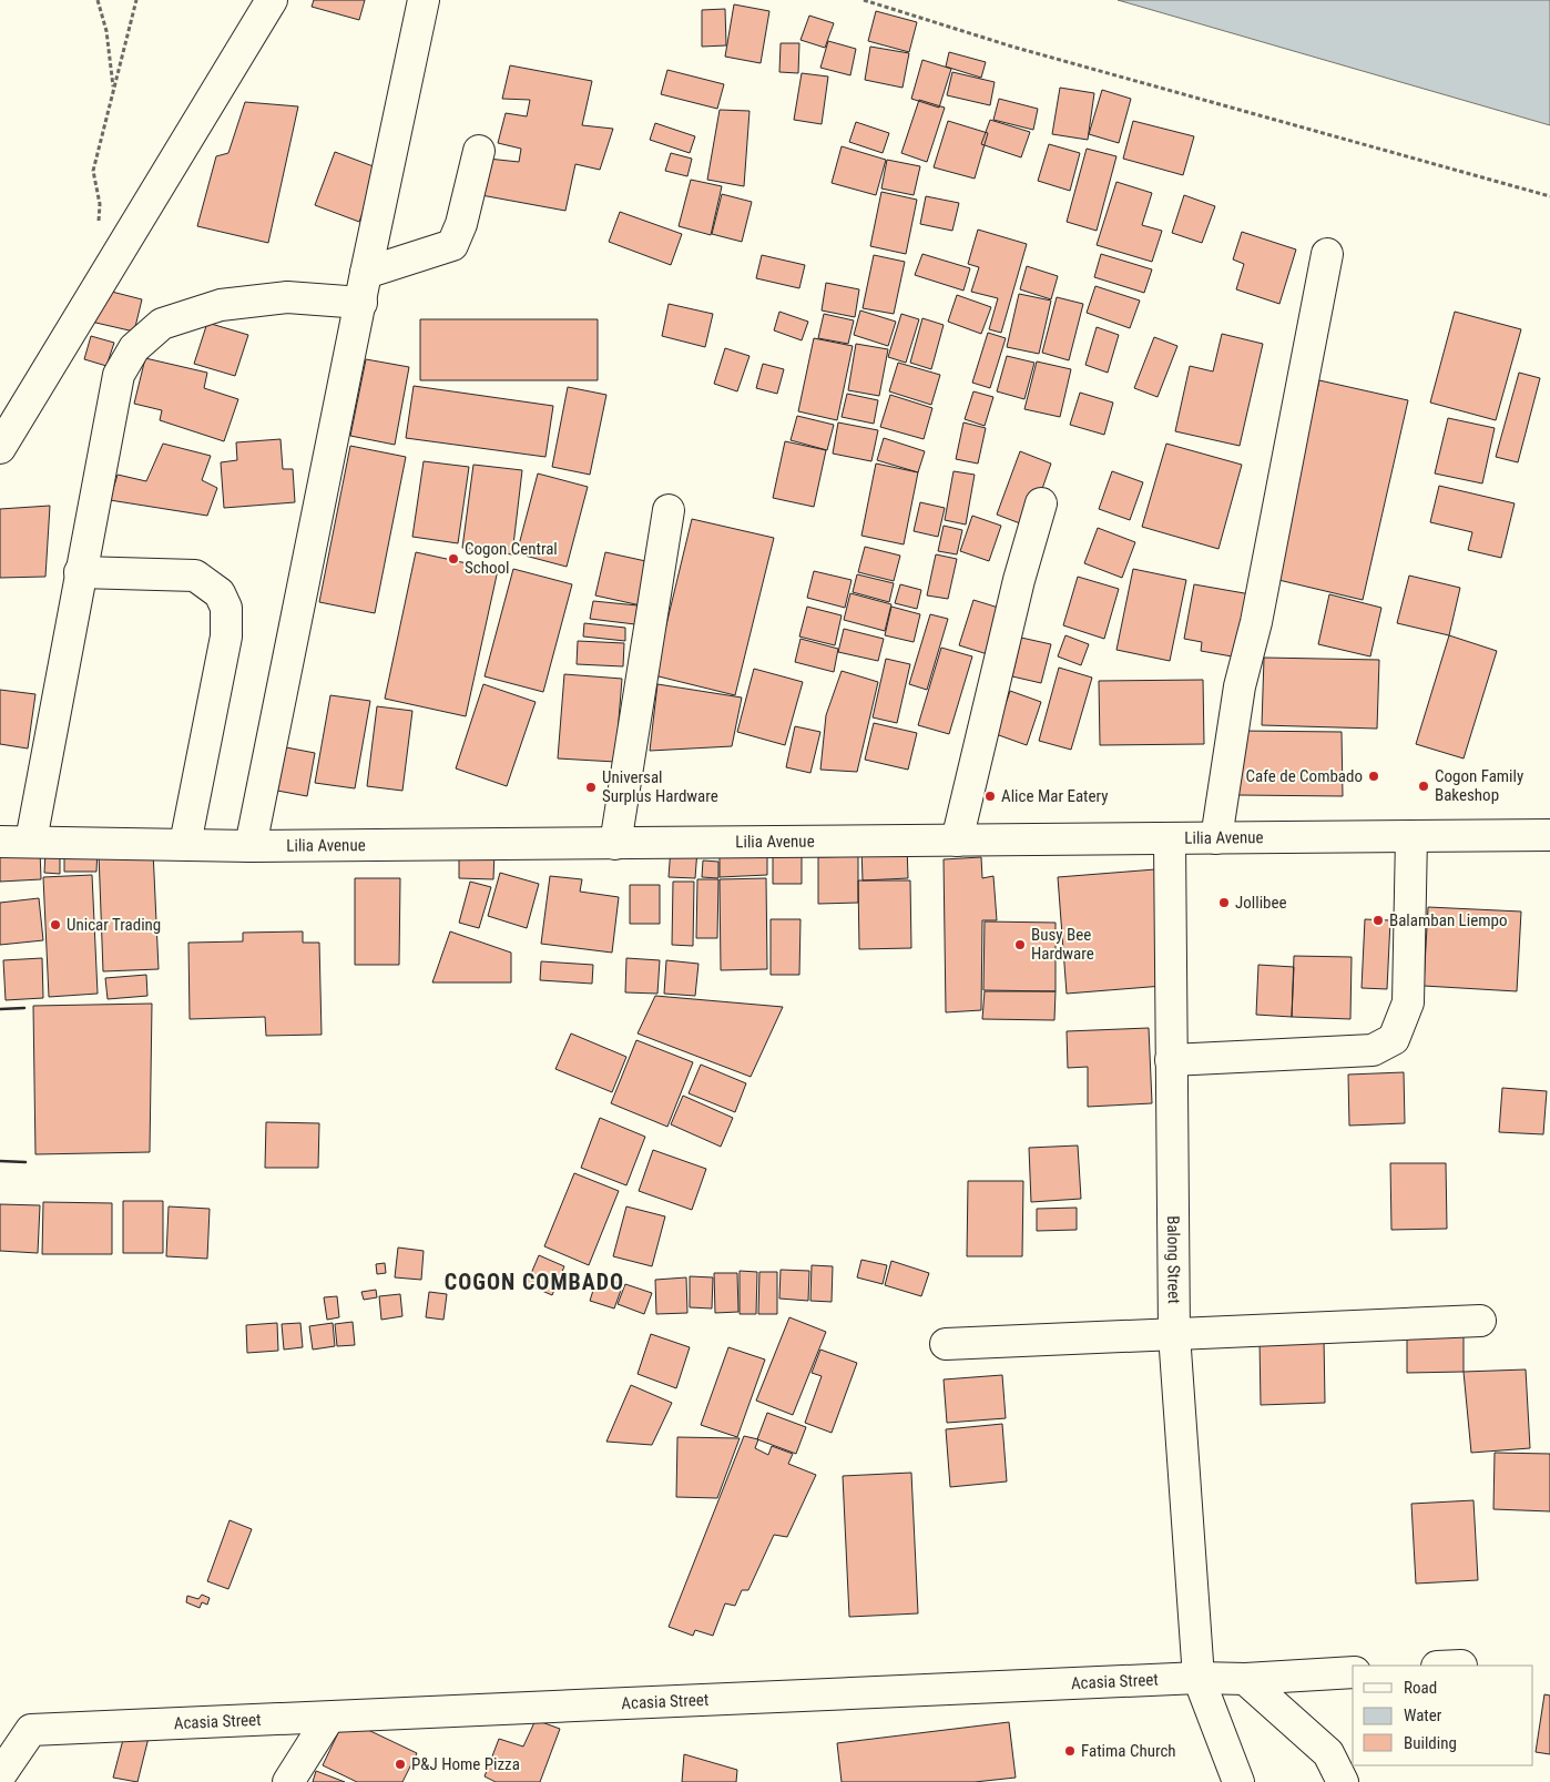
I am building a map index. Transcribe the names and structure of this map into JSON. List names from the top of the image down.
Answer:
{
  "streets": {
    "main road": ["Lilia Avenue", "Balong Street", "Acasia Street"]
  },
  "crossings": [
    ["Lilia Avenue", "Balong Street"],
    ["Balong Street", "Acasia Street"]
  ],
  "districts": ["COGON COMBADO"],
  "places": [
    "Cogon Central School",
    "Cafe de Combado",
    "Cogon Family Bakeshop",
    "Universal Surplus Hardware",
    "Alice Mar Eatery",
    "Jollibee",
    "Balamban Liempo",
    "Unicar Trading",
    "Busy Bee Hardware",
    "Fatima Church",
    "P&J Home Pizza"
  ],
  "legend": ["Road", "Water", "Building"]
}
